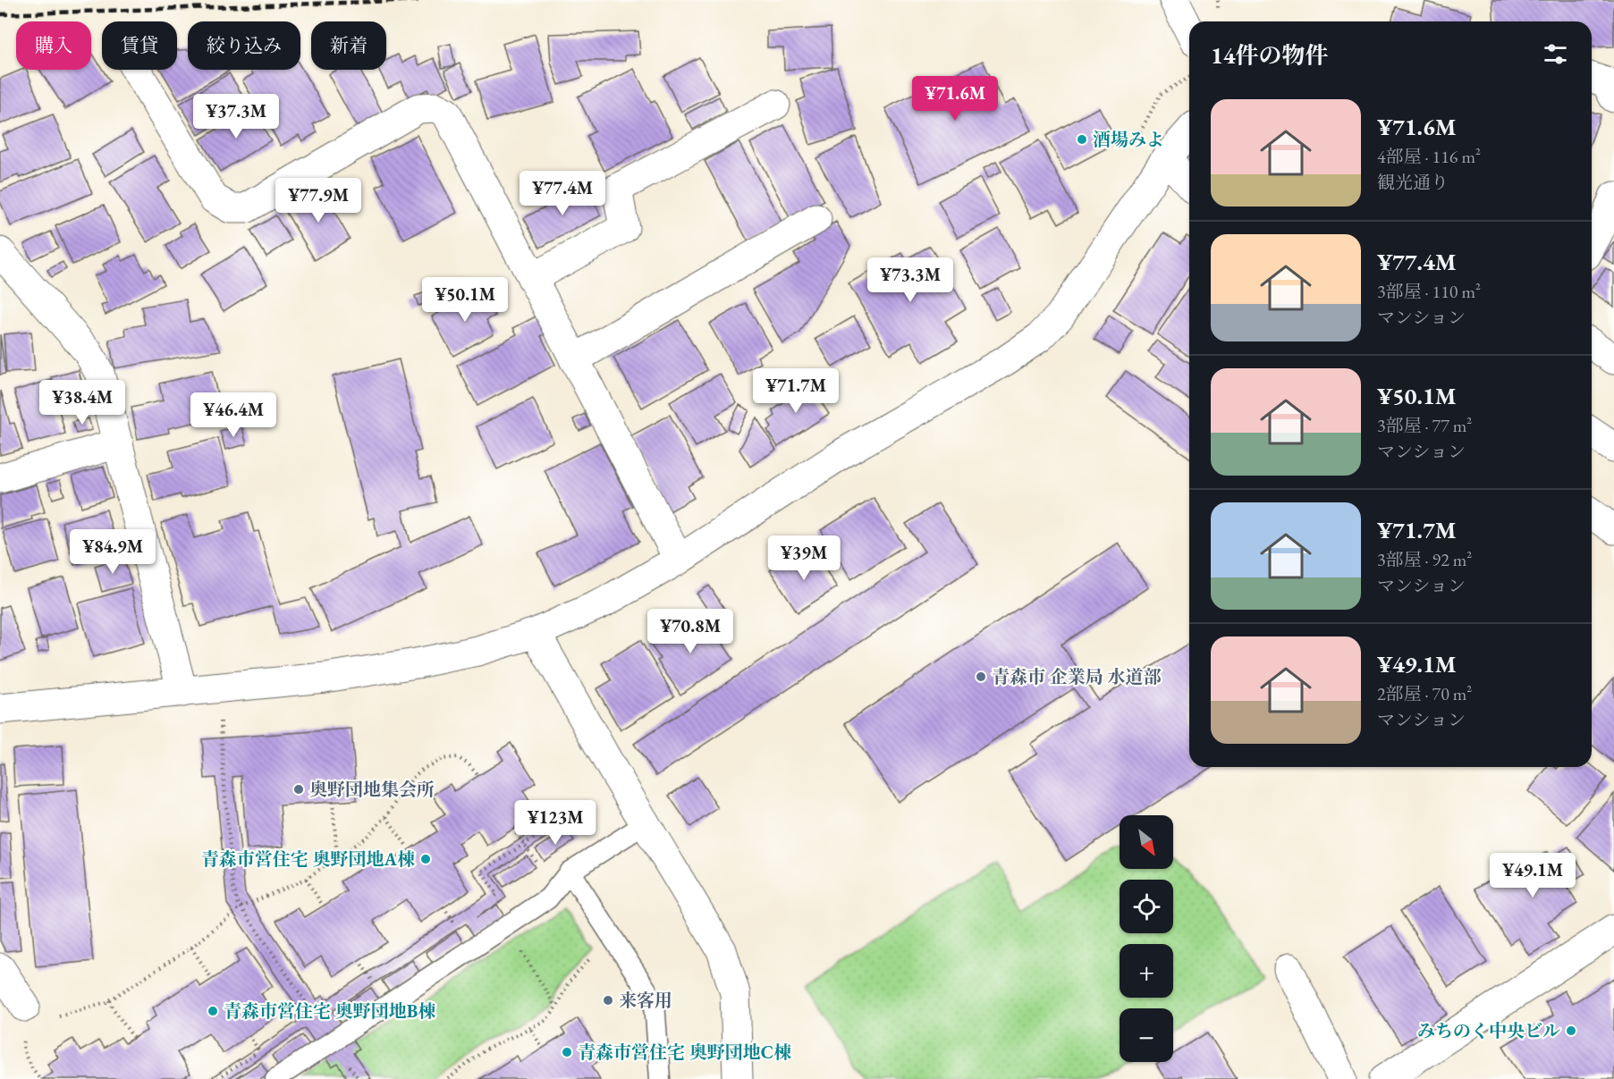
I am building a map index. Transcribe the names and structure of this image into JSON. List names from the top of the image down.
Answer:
{
  "places": [
    "酒場みよ",
    "青森市 企業局 水道部",
    "奥野団地集会所",
    "青森市営住宅 奥野団地A棟",
    "来客用",
    "青森市営住宅 奥野団地B棟",
    "みちのく中央ビル",
    "青森市営住宅 奥野団地C棟"
  ],
  "north": "bottom right",
  "page": {
    "chip": [
      "購入",
      "賃貸",
      "絞り込み",
      "新着"
    ],
    "heading": "14件の物件",
    "price": [
      "¥71.6M",
      "¥37.3M",
      "¥77.4M",
      "¥77.9M",
      "¥73.3M",
      "¥50.1M",
      "¥71.7M",
      "¥38.4M",
      "¥46.4M",
      "¥84.9M",
      "¥39M",
      "¥70.8M",
      "¥123M",
      "¥49.1M"
    ],
    "list": [
      {
        "name": "¥71.6M",
        "note": "4部屋 · 116 m² · 観光通り"
      },
      {
        "name": "¥77.4M",
        "note": "3部屋 · 110 m² · マンション"
      },
      {
        "name": "¥50.1M",
        "note": "3部屋 · 77 m² · マンション"
      },
      {
        "name": "¥71.7M",
        "note": "3部屋 · 92 m² · マンション"
      },
      {
        "name": "¥49.1M",
        "note": "2部屋 · 70 m² · マンション"
      }
    ],
    "map_buttons": ["+", "−"]
  }
}
